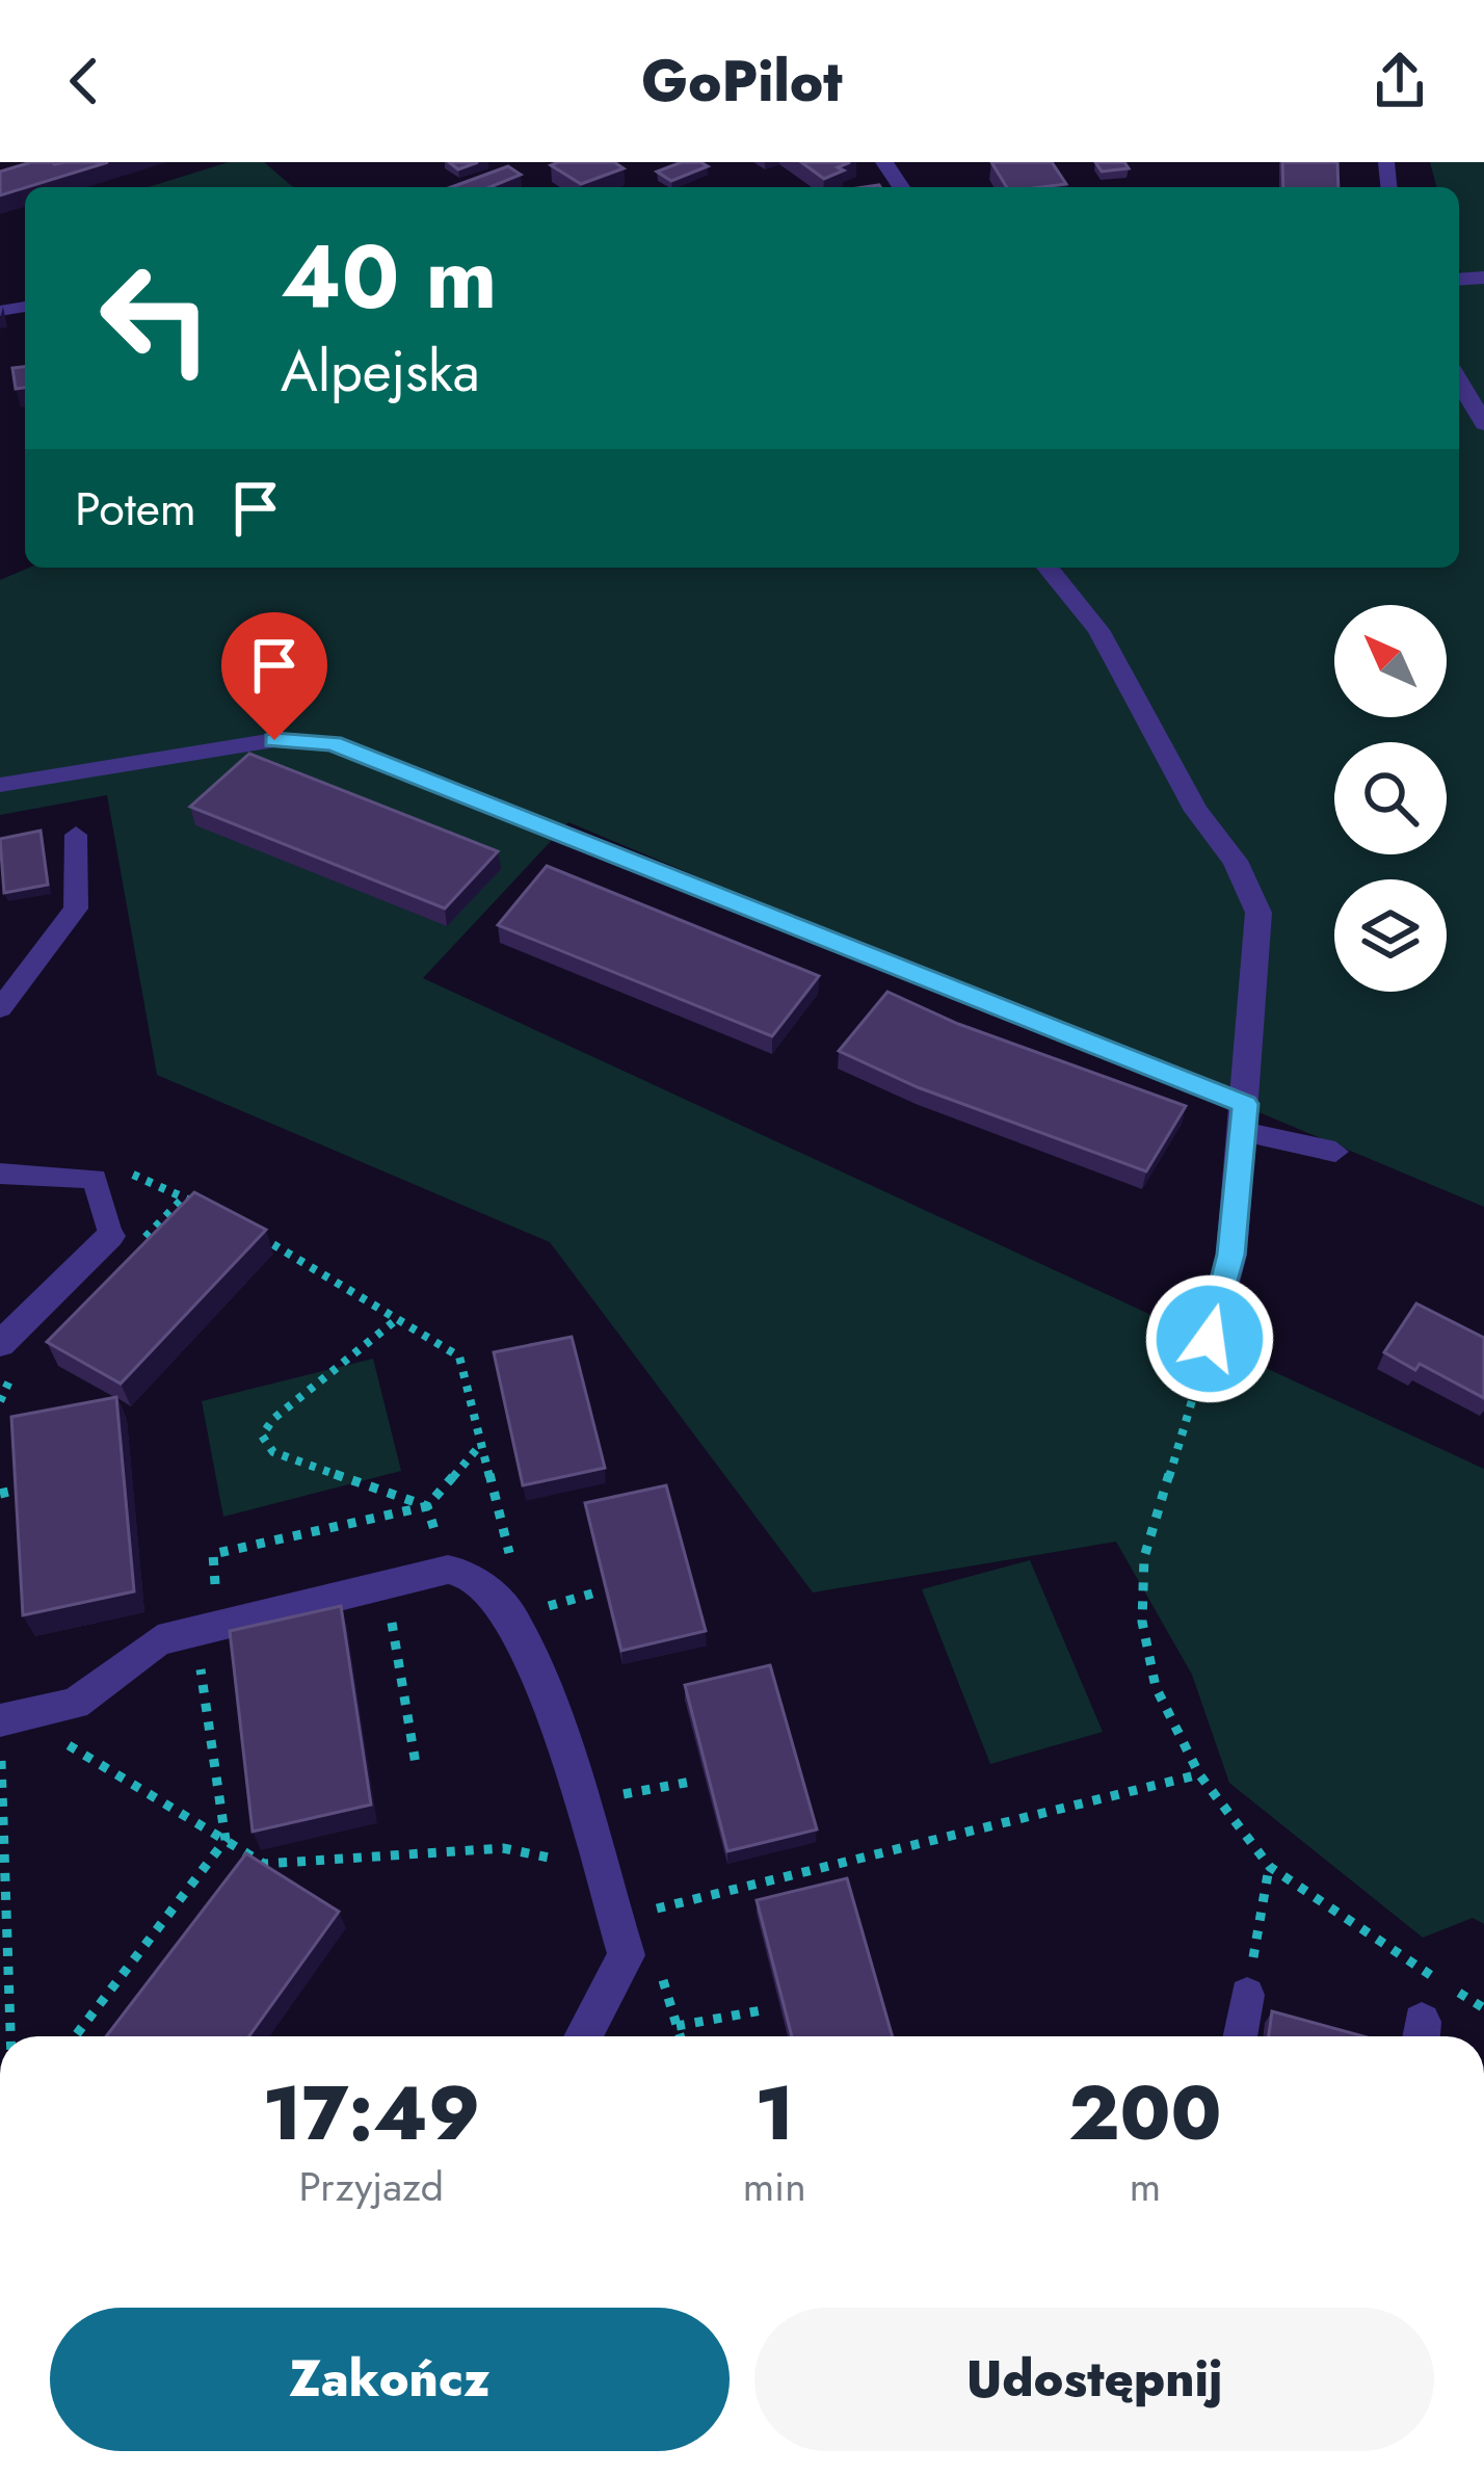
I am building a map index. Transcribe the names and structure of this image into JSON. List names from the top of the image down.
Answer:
{
  "north": "top left",
  "page": {
    "header": "GoPilot",
    "turn": ["40 m", "Alpejska"],
    "then": "Potem",
    "eta": [
      "17:49",
      "Przyjazd",
      "1",
      "min",
      "200",
      "m"
    ],
    "buttons": ["Zakończ", "Udostępnij"]
  }
}
